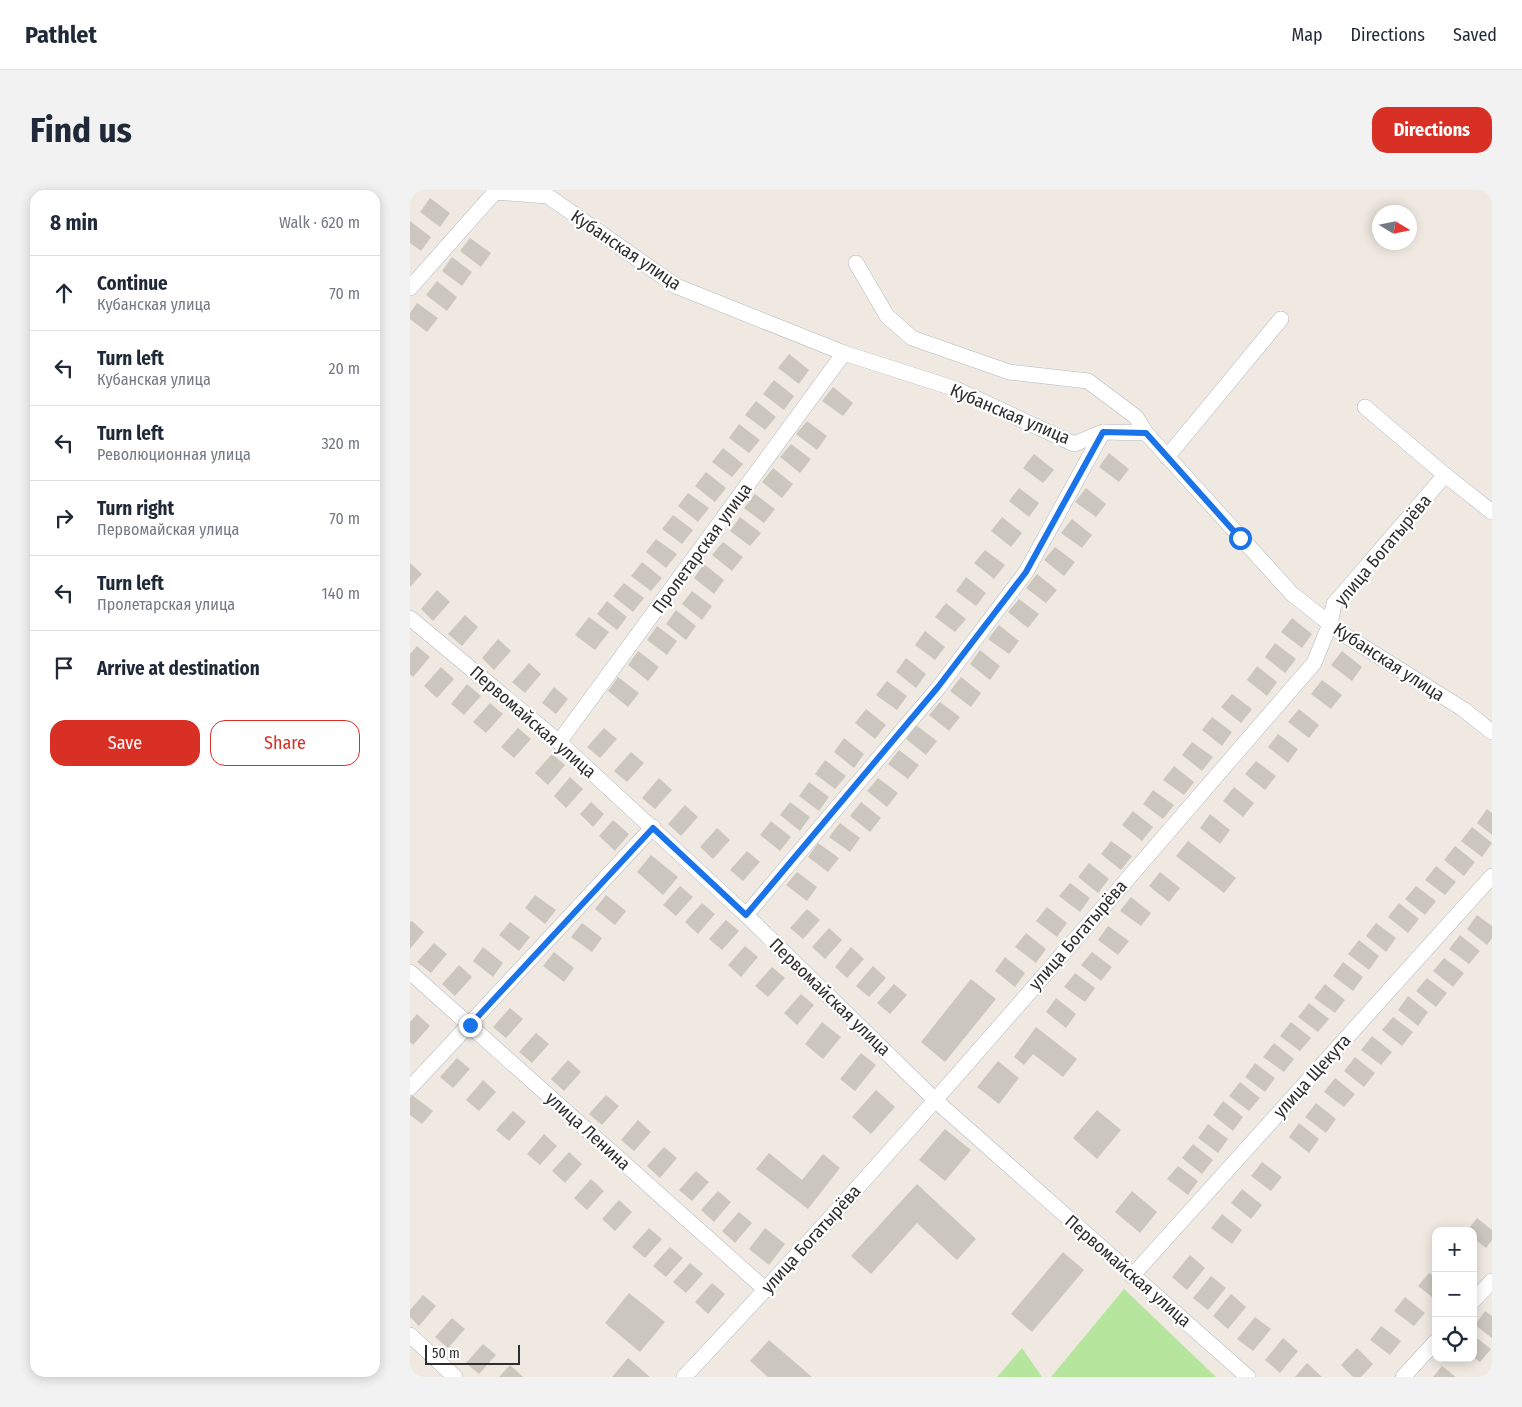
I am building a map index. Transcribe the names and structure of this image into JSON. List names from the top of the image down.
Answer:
{
  "streets": {
    "street": [
      "Кубанская улица",
      "Пролетарская улица",
      "улица Богатырёва",
      "Первомайская улица",
      "улица Щекута",
      "улица Ленина"
    ]
  },
  "crossings": [
    ["Кубанская улица", "Пролетарская улица"],
    ["Кубанская улица", "улица Богатырёва"],
    ["Пролетарская улица", "Первомайская улица"],
    ["улица Богатырёва", "Первомайская улица"],
    ["улица Богатырёва", "улица Ленина"],
    ["Первомайская улица", "улица Щекута"]
  ],
  "scale_bar": "50 m",
  "north": "right",
  "page": {
    "header": "Pathlet",
    "nav": ["Map", "Directions", "Saved"],
    "buttons": [
      "Directions",
      ["Save", "Share"]
    ],
    "title": "Find us",
    "heading": ["8 min", "Walk · 620 m"],
    "list": [
      ["Continue", "Кубанская улица", "70 m"],
      ["Turn left", "Кубанская улица", "20 m"],
      ["Turn left", "Революционная улица", "320 m"],
      ["Turn right", "Первомайская улица", "70 m"],
      ["Turn left", "Пролетарская улица", "140 m"],
      "Arrive at destination"
    ],
    "map_buttons": ["+", "−"],
    "scale": "50 m"
  }
}
